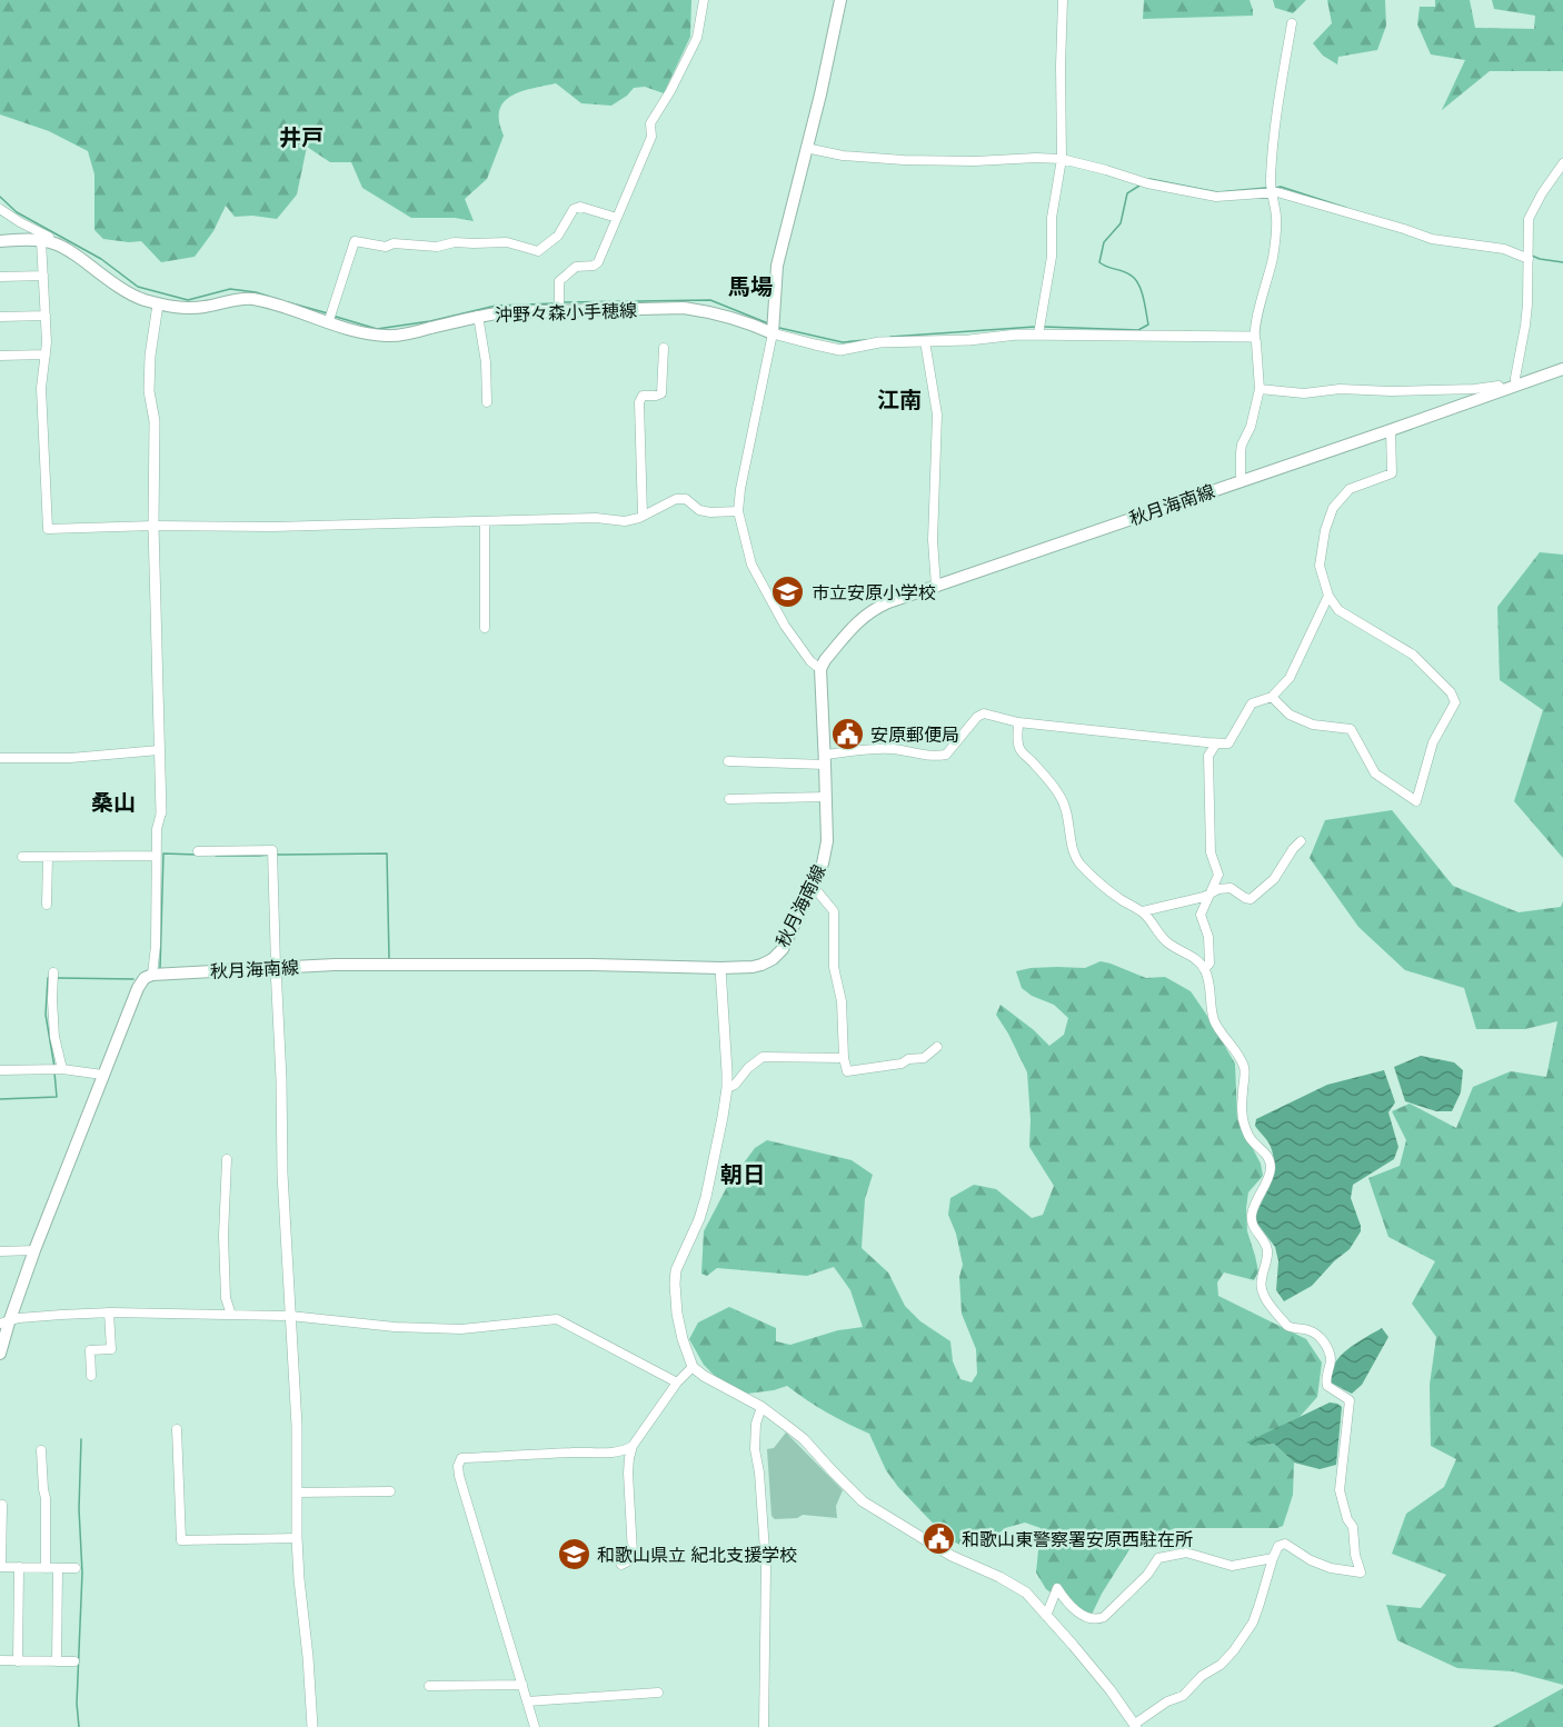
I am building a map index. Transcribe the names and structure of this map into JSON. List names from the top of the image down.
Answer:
{
  "streets": {
    "main road": ["沖野々森小手穂線", "秋月海南線"]
  },
  "districts": [
    "井戸",
    "馬場",
    "江南",
    "桑山",
    "朝日"
  ],
  "places": {
    "school or university": ["市立安原小学校", "和歌山県立 紀北支援学校"],
    "public building": ["安原郵便局", "和歌山東警察署安原西駐在所"]
  }
}
